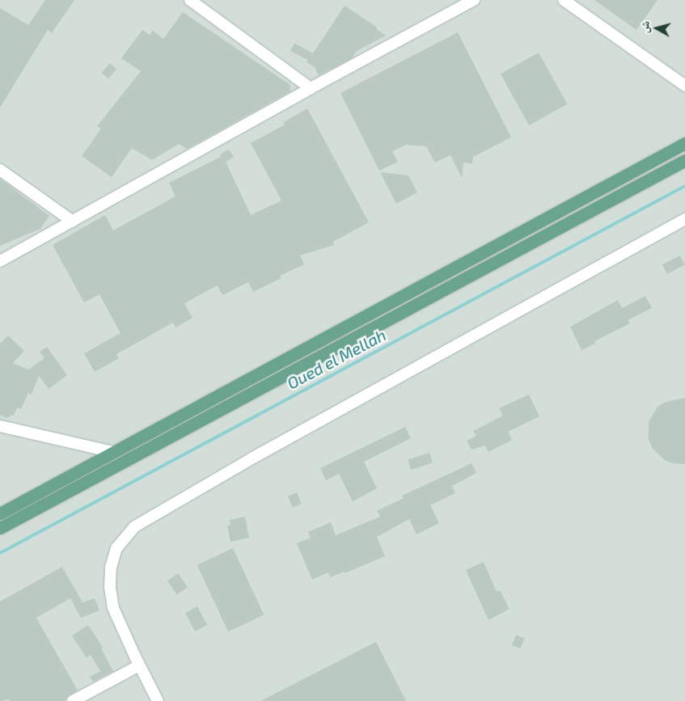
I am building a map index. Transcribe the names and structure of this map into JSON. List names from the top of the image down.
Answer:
{
  "water": ["Oued el Mellah"],
  "north": "left"
}
